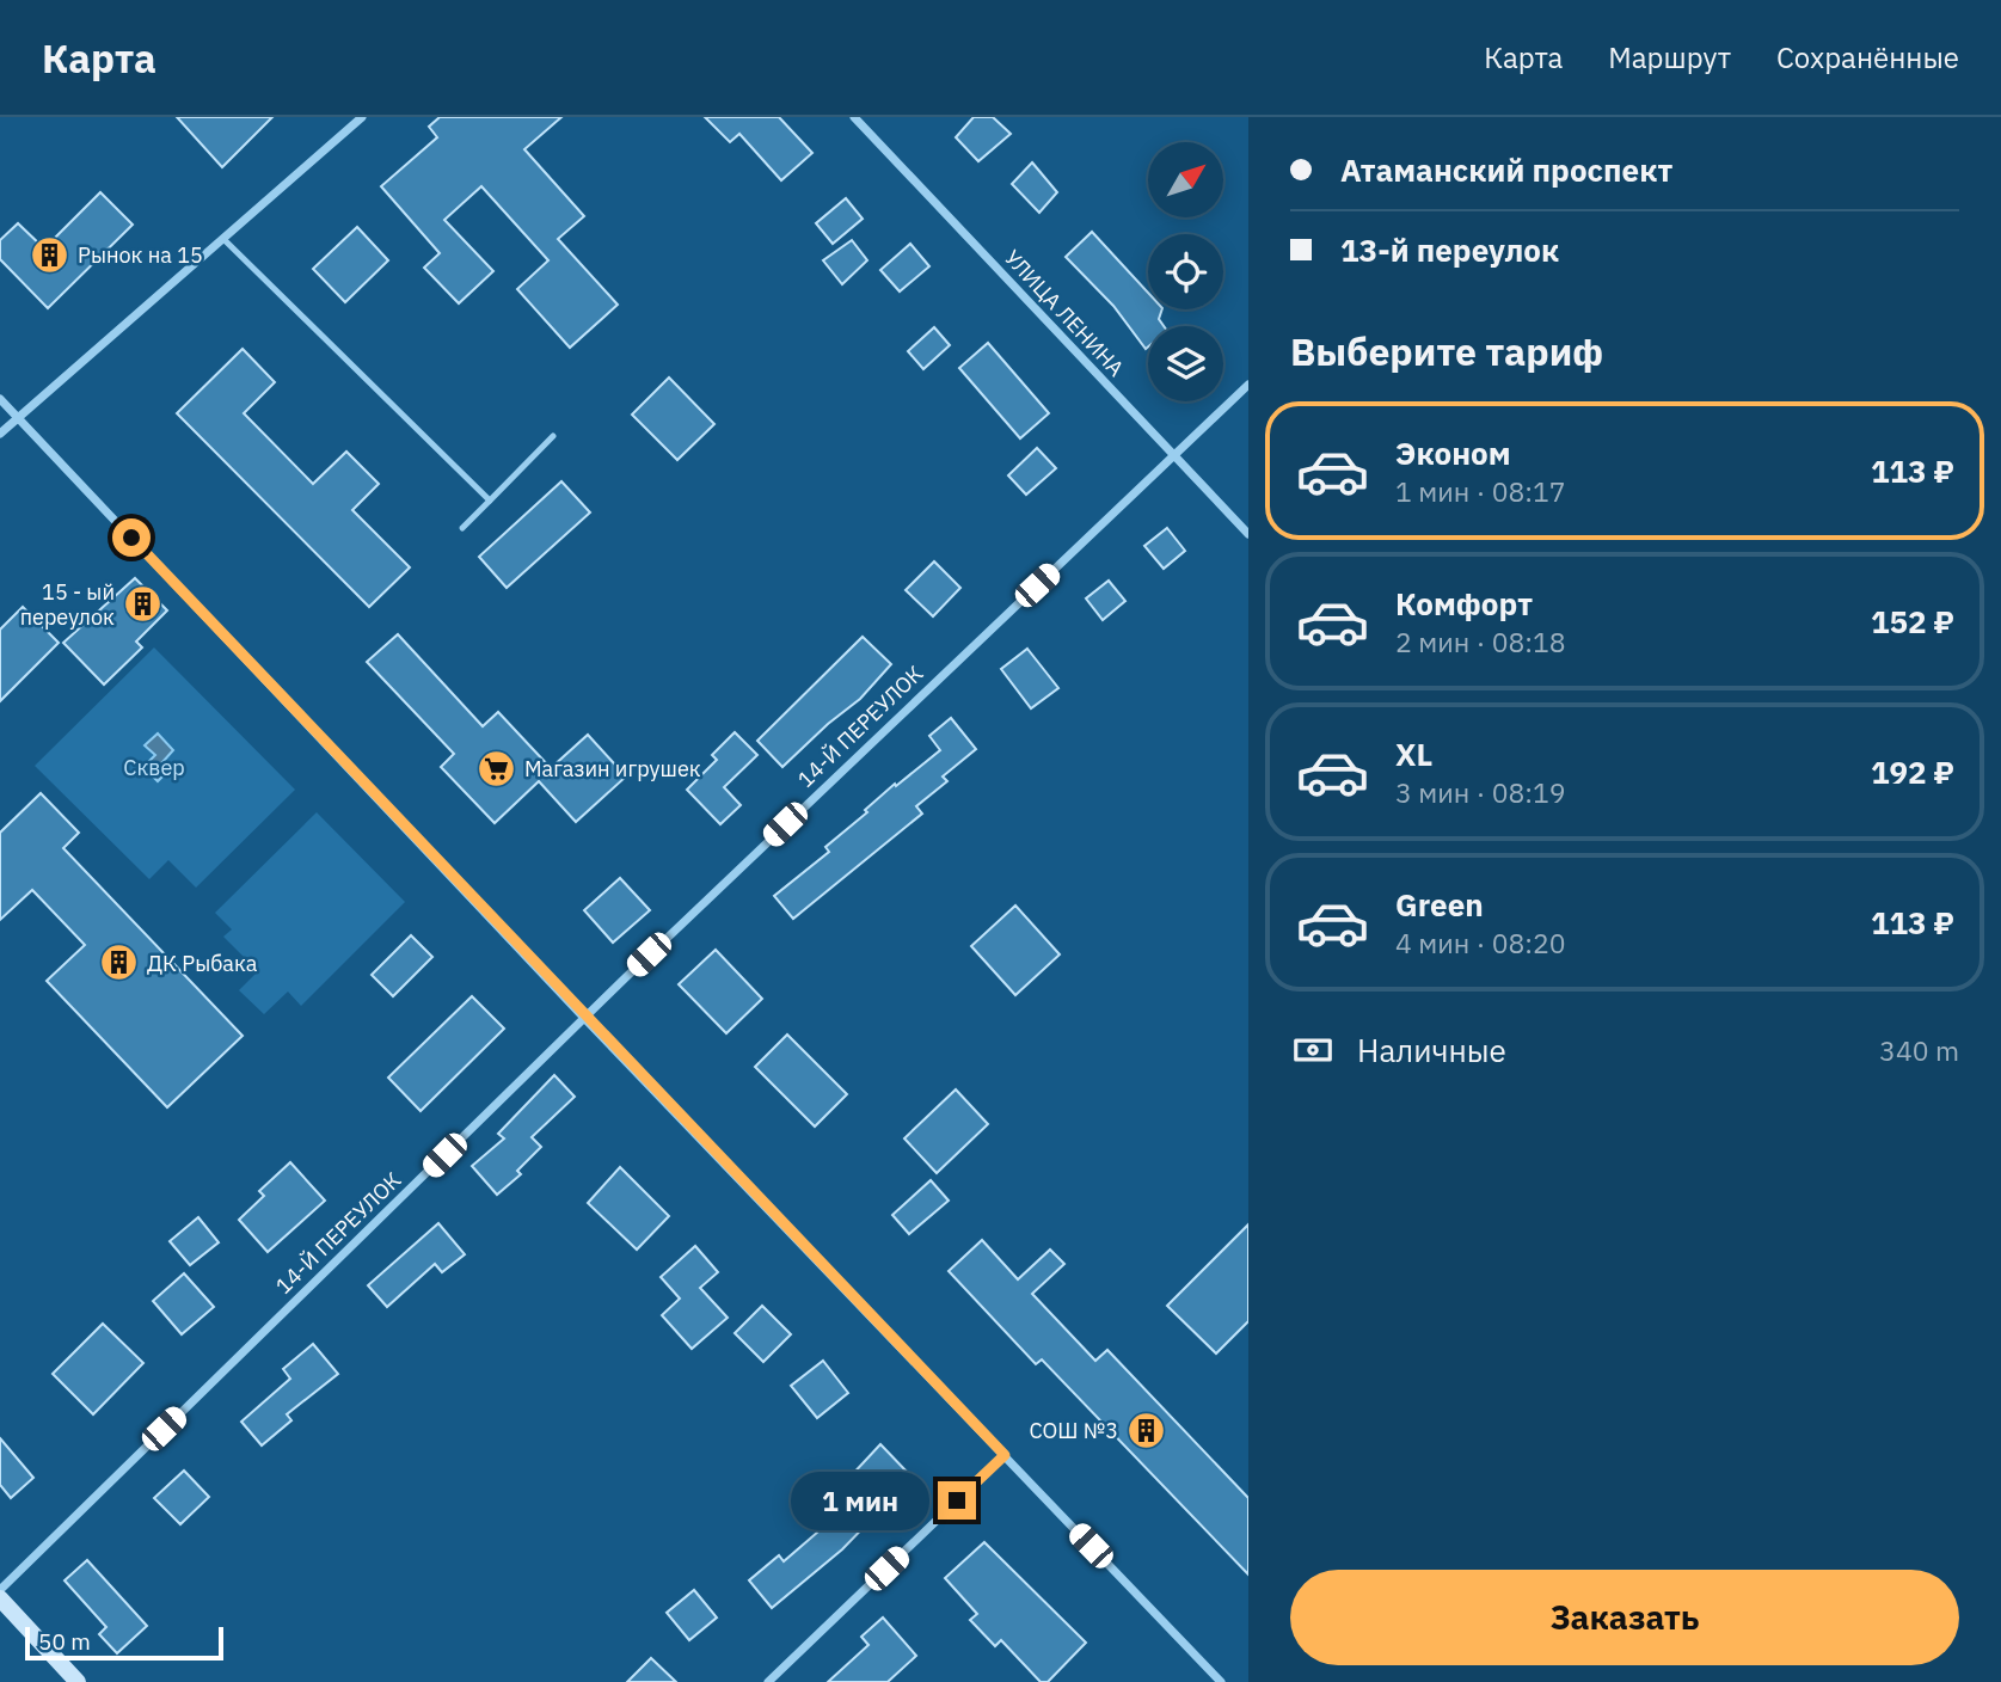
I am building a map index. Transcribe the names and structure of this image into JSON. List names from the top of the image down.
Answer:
{
  "streets": {
    "street": ["УЛИЦА ЛЕНИНА", "14-Й ПЕРЕУЛОК"]
  },
  "crossings": [
    ["УЛИЦА ЛЕНИНА", "14-Й ПЕРЕУЛОК"]
  ],
  "parks": ["Сквер"],
  "places": {
    "building": [
      "Рынок на 15",
      "15 - ый переулок",
      "ДК Рыбака",
      "СОШ №3"
    ],
    "supermarket": ["Магазин игрушек"]
  },
  "scale_bar": "50 m",
  "north": "top right",
  "page": {
    "header": "Карта",
    "nav": ["Карта", "Маршрут", "Сохранённые"],
    "banner": ["Атаманский проспект", "13-й переулок"],
    "heading": "Выберите тариф",
    "list": [
      {
        "name": "Эконом",
        "note": "1 мин · 08:17",
        "value": "113 ₽"
      },
      {
        "name": "Комфорт",
        "note": "2 мин · 08:18",
        "value": "152 ₽"
      },
      {
        "name": "XL",
        "note": "3 мин · 08:19",
        "value": "192 ₽"
      },
      {
        "name": "Green",
        "note": "4 мин · 08:20",
        "value": "113 ₽"
      }
    ],
    "pay": ["Наличные", "340 m"],
    "bubble": "1 мин",
    "buttons": "Заказать",
    "scale": "50 m"
  }
}
